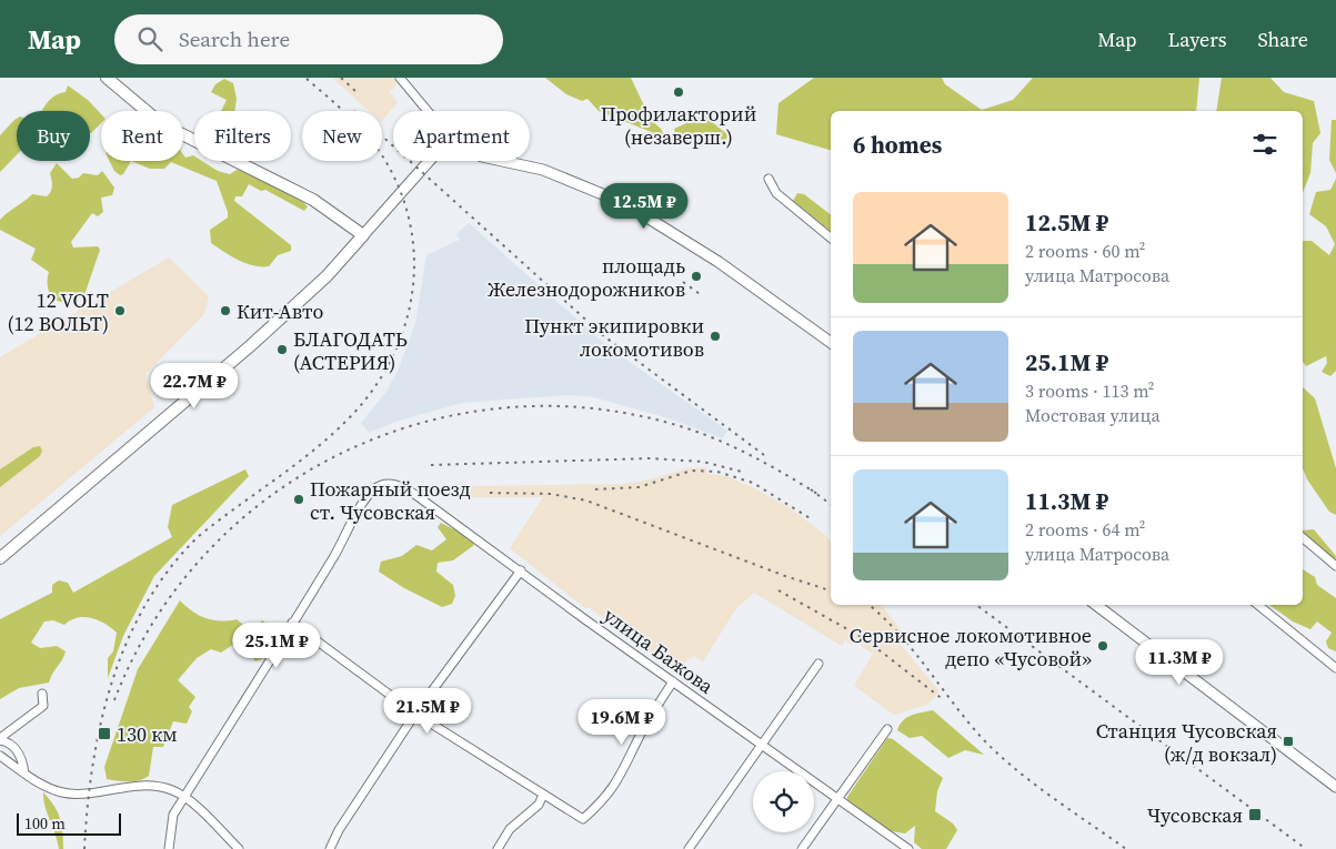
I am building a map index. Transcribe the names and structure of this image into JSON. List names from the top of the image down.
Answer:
{
  "streets": {
    "street": ["улица Бажова"]
  },
  "places": {
    "other": [
      "Профилакторий (незаверш.)",
      "площадь Железнодорожников",
      "12 VOLT (12 ВОЛЬТ)",
      "Кит-Авто",
      "Пункт экипировки локомотивов",
      "БЛАГОДАТЬ (АСТЕРИЯ)",
      "Пожарный поезд ст. Чусовская",
      "Сервисное локомотивное депо «Чусовой»"
    ],
    "transit": ["130 км", "Станция Чусовская (ж/д вокзал)", "Чусовская"]
  },
  "scale_bar": "100 m",
  "page": {
    "header": "Map",
    "search": "Search here",
    "nav": ["Map", "Layers", "Share"],
    "chip": [
      "Buy",
      "Rent",
      "Filters",
      "New",
      "Apartment"
    ],
    "heading": "6 homes",
    "list": [
      {
        "name": "12.5M ₽",
        "note": "2 rooms · 60 m² · улица Матросова"
      },
      {
        "name": "25.1M ₽",
        "note": "3 rooms · 113 m² · Мостовая улица"
      },
      {
        "name": "11.3M ₽",
        "note": "2 rooms · 64 m² · улица Матросова"
      }
    ],
    "price": [
      "12.5M ₽",
      "22.7M ₽",
      "25.1M ₽",
      "11.3M ₽",
      "21.5M ₽",
      "19.6M ₽"
    ],
    "scale": "100 m"
  }
}
